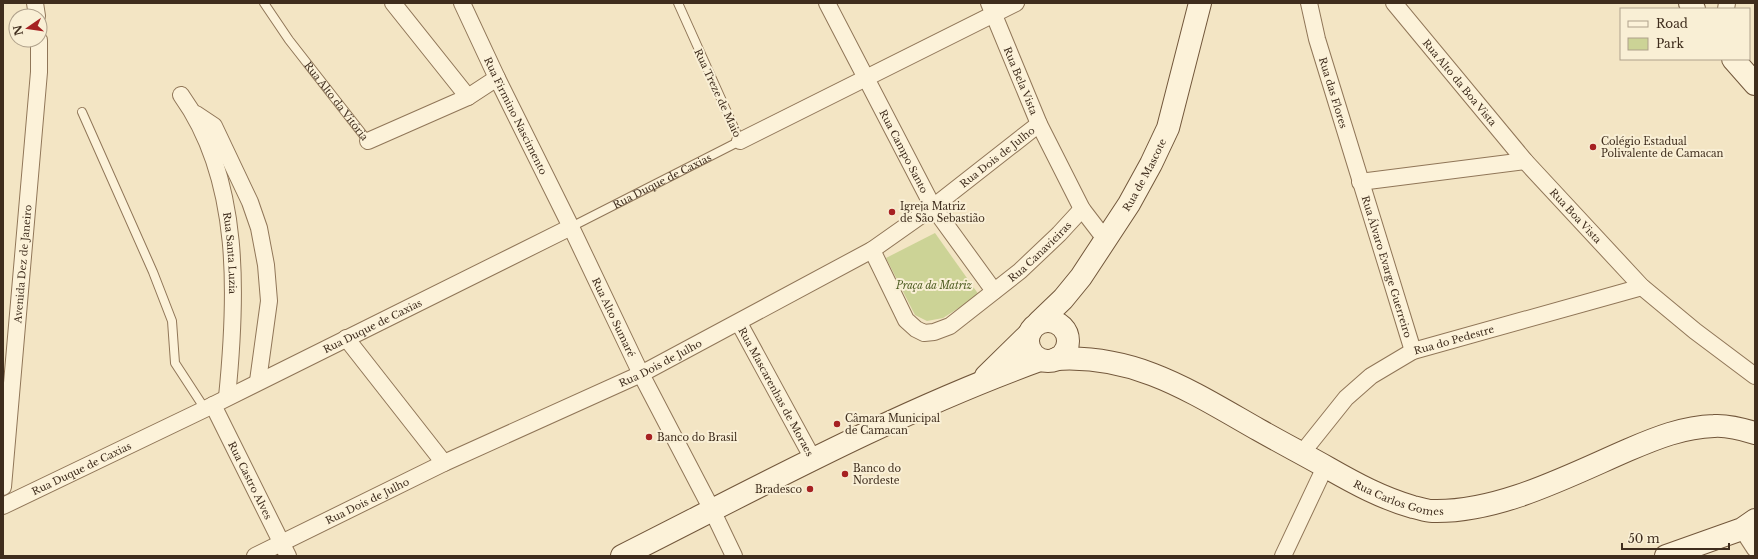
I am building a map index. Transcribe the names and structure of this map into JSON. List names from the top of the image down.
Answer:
{
  "streets": {
    "main road": ["Rua de Mascote", "Rua Carlos Gomes"],
    "street": [
      "Rua Bela Vista",
      "Rua Alto da Boa Vista",
      "Rua Treze de Maio",
      "Rua das Flores",
      "Rua Alto da Vitória",
      "Rua Firmino Nascimento",
      "Rua Campo Santo",
      "Rua Dois de Julho",
      "Rua Duque de Caxias",
      "Rua Boa Vista",
      "Rua Canavieiras",
      "Rua Santa Luzia",
      "Avenida Dez de Janeiro",
      "Rua Álvaro Evarge Guerreiro",
      "Rua Alto Sumaré",
      "Rua do Pedestre",
      "Rua Mascarenhas de Moraes",
      "Rua Castro Alves"
    ]
  },
  "crossings": [
    ["Rua Bela Vista", "Rua Treze de Maio"],
    ["Rua Bela Vista", "Rua Dois de Julho"],
    ["Rua Bela Vista", "Rua de Mascote"],
    ["Rua Bela Vista", "Rua Canavieiras"],
    ["Rua Alto da Boa Vista", "Rua Boa Vista"],
    ["Rua Treze de Maio", "Rua Campo Santo"],
    ["Rua Treze de Maio", "Rua Duque de Caxias"],
    ["Rua das Flores", "Rua Álvaro Evarge Guerreiro"],
    ["Rua Alto da Vitória", "Rua Firmino Nascimento"],
    ["Rua Firmino Nascimento", "Rua Duque de Caxias"],
    ["Rua Firmino Nascimento", "Rua Alto Sumaré"],
    ["Rua Campo Santo", "Rua Dois de Julho"],
    ["Rua Campo Santo", "Rua Canavieiras"],
    ["Rua Dois de Julho", "Rua Alto Sumaré"],
    ["Rua Dois de Julho", "Rua Mascarenhas de Moraes"],
    ["Rua Dois de Julho", "Rua Castro Alves"],
    ["Rua de Mascote", "Rua Carlos Gomes"],
    ["Rua Duque de Caxias", "Rua Santa Luzia"],
    ["Rua Duque de Caxias", "Rua Alto Sumaré"],
    ["Rua Duque de Caxias", "Rua Castro Alves"],
    ["Rua Boa Vista", "Rua do Pedestre"],
    ["Rua Santa Luzia", "Rua Castro Alves"],
    ["Rua Álvaro Evarge Guerreiro", "Rua do Pedestre"],
    ["Rua do Pedestre", "Rua Carlos Gomes"]
  ],
  "parks": ["Praça da Matriz"],
  "places": [
    "Colégio Estadual Polivalente de Camacan",
    "Igreja Matriz de São Sebastião",
    "Câmara Municipal de Camacan",
    "Banco do Brasil",
    "Banco do Nordeste",
    "Bradesco"
  ],
  "legend": ["Road", "Park"],
  "scale_bar": "50 m",
  "north": "left"
}
